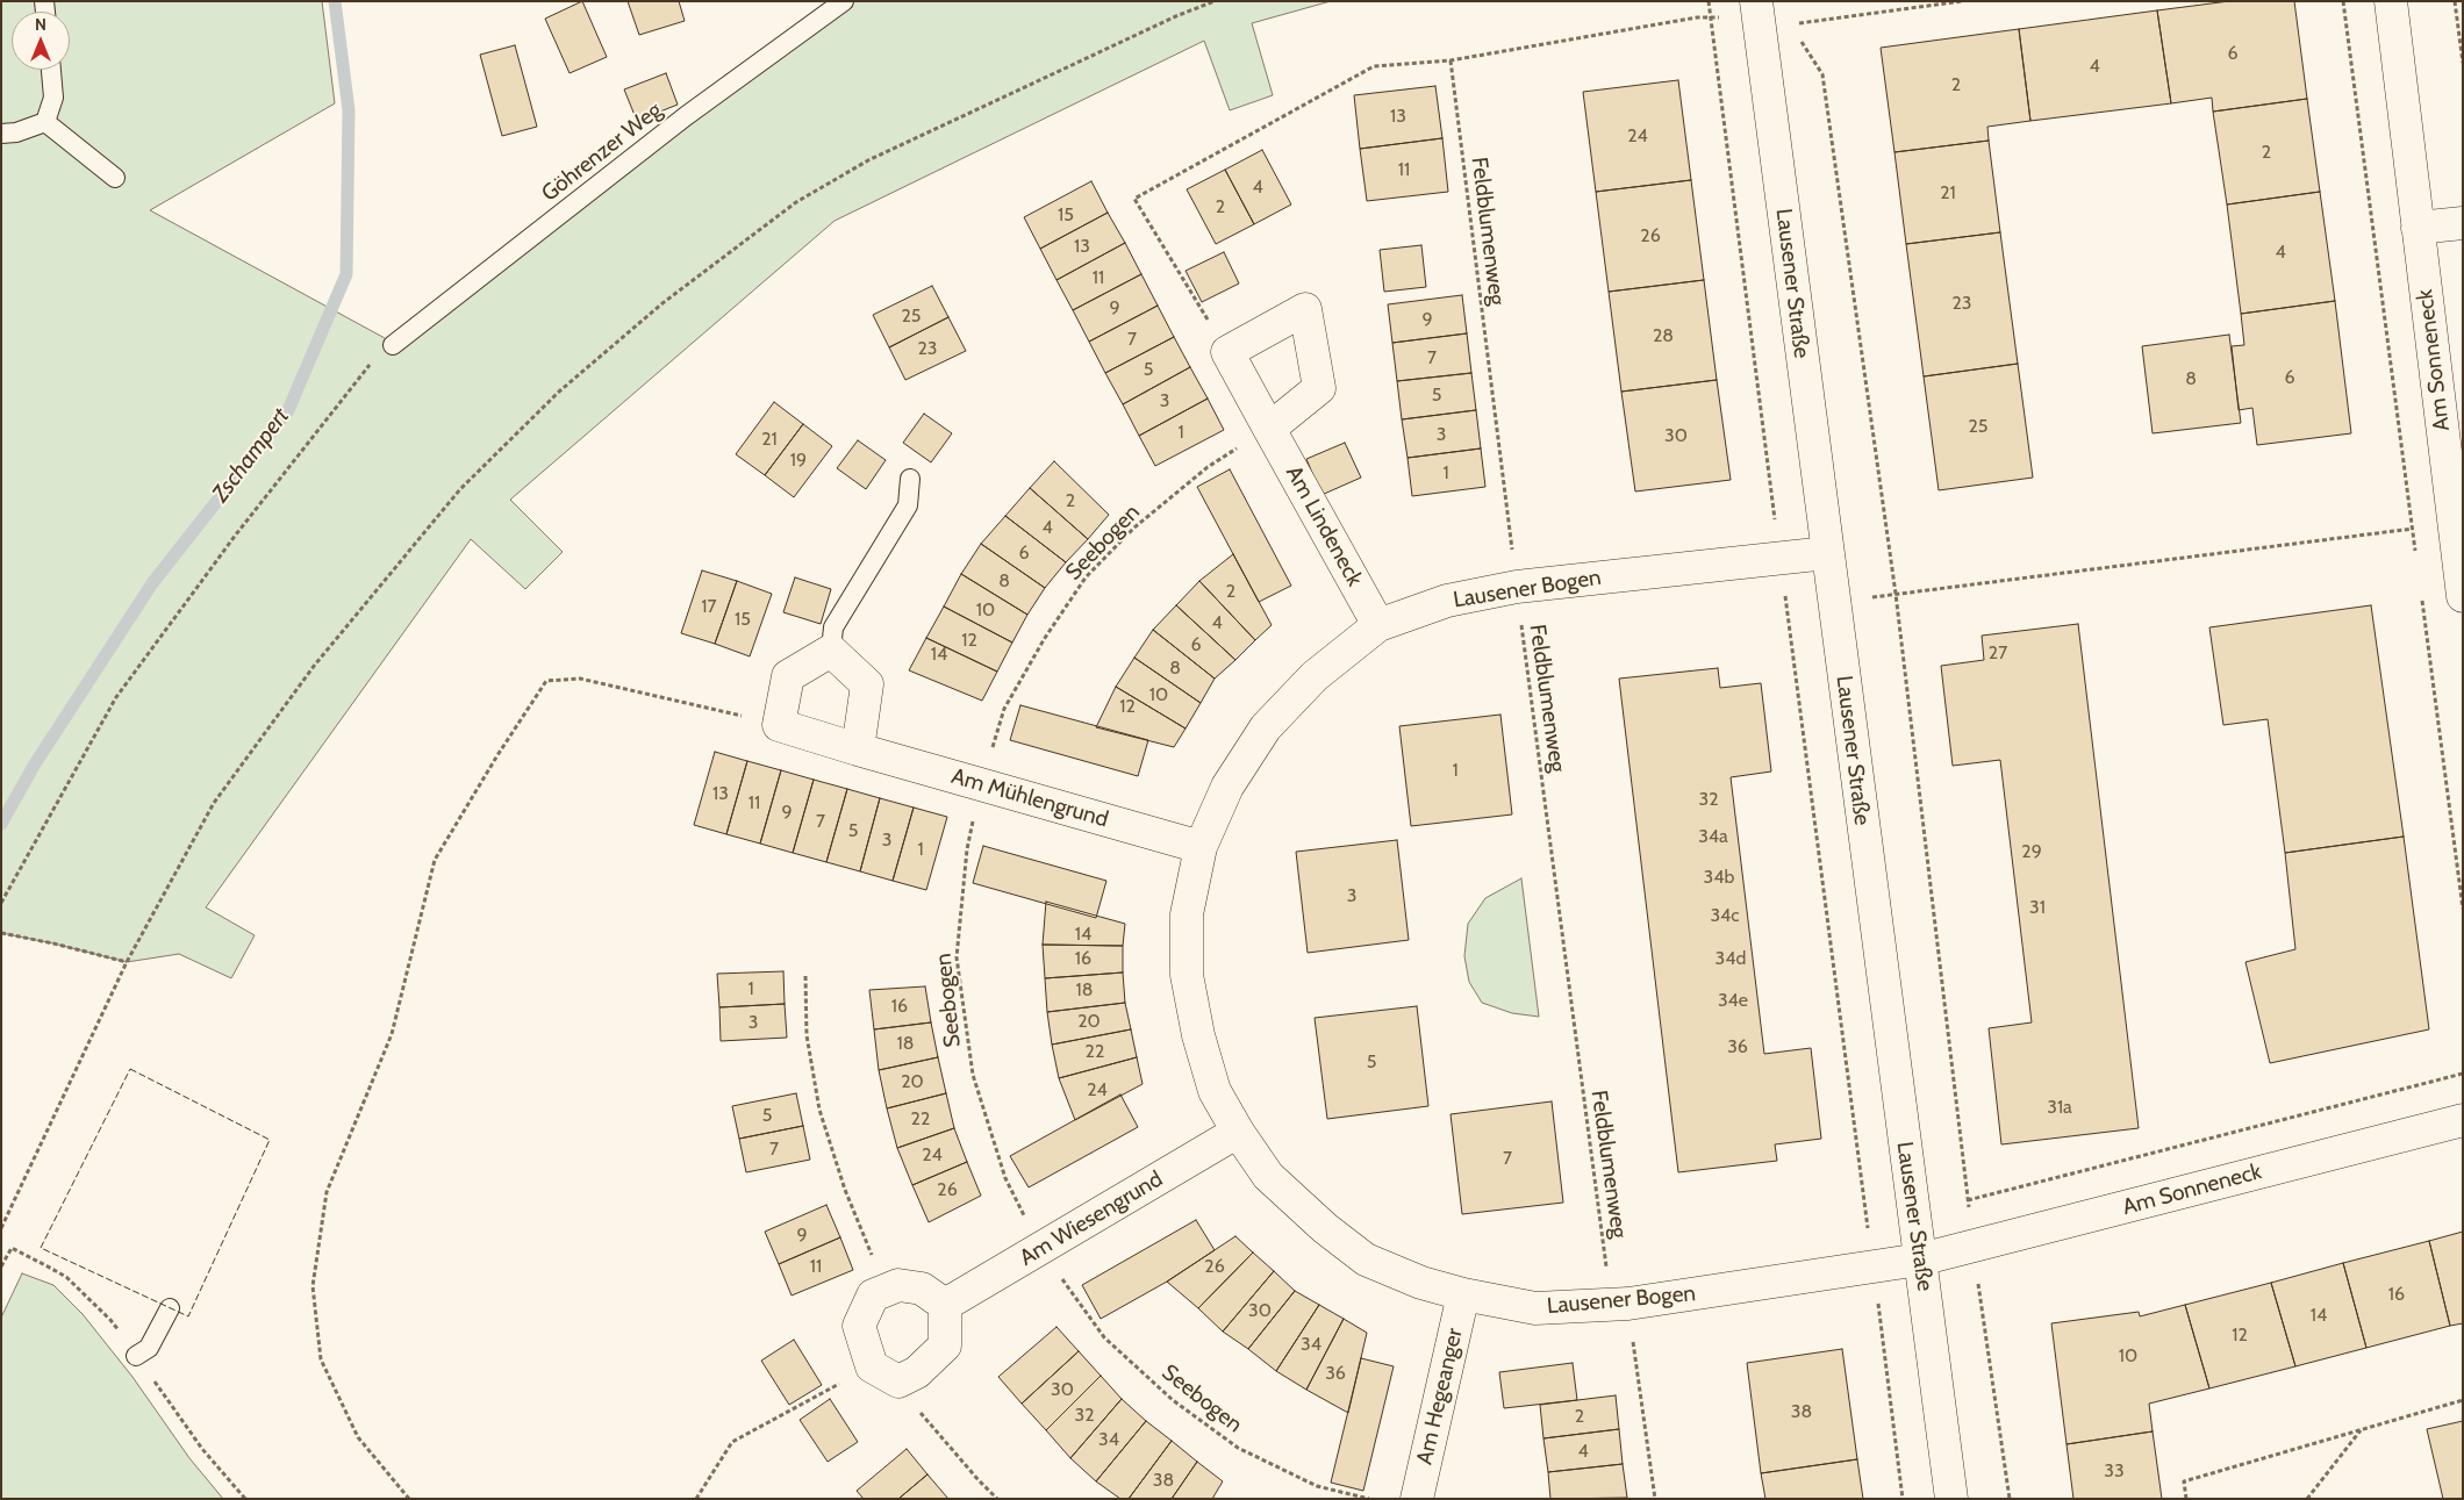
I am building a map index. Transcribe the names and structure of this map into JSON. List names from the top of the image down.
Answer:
{
  "streets": {
    "street": [
      "Lausener Straße",
      "Am Sonneneck",
      "Am Lindeneck",
      "Lausener Bogen",
      "Am Mühlengrund",
      "Am Wiesengrund",
      "Am Hegeanger"
    ],
    "lane": ["Göhrenzer Weg"],
    "path": ["Feldblumenweg", "Seebogen"]
  },
  "crossings": [
    ["Feldblumenweg", "Lausener Bogen"],
    ["Lausener Straße", "Am Sonneneck"],
    ["Lausener Straße", "Lausener Bogen"],
    ["Am Sonneneck", "Lausener Bogen"],
    ["Am Lindeneck", "Seebogen"],
    ["Am Lindeneck", "Lausener Bogen"],
    ["Seebogen", "Am Mühlengrund"],
    ["Seebogen", "Am Wiesengrund"],
    ["Lausener Bogen", "Am Mühlengrund"],
    ["Lausener Bogen", "Am Wiesengrund"],
    ["Lausener Bogen", "Am Hegeanger"]
  ],
  "water": ["Zschampert"],
  "house_numbers": [
    "6",
    "4",
    "2",
    "13",
    "24",
    "2",
    "11",
    "4",
    "21",
    "2",
    "15",
    "26",
    "13",
    "4",
    "11",
    "23",
    "9",
    "25",
    "9",
    "28",
    "7",
    "23",
    "7",
    "5",
    "6",
    "8",
    "5",
    "3",
    "25",
    "1",
    "3",
    "30",
    "21",
    "19",
    "1",
    "2",
    "4",
    "6",
    "8",
    "2",
    "17",
    "10",
    "15",
    "4",
    "12",
    "6",
    "27",
    "14",
    "8",
    "10",
    "12",
    "1",
    "13",
    "32",
    "11",
    "9",
    "7",
    "5",
    "34a",
    "3",
    "1",
    "29",
    "34b",
    "3",
    "31",
    "34c",
    "14",
    "16",
    "34d",
    "1",
    "18",
    "34e",
    "16",
    "20",
    "3",
    "18",
    "36",
    "22",
    "5",
    "20",
    "24",
    "31a",
    "5",
    "22",
    "7",
    "24",
    "7",
    "26",
    "9",
    "11",
    "26",
    "16",
    "30",
    "14",
    "12",
    "34",
    "10",
    "36",
    "30",
    "38",
    "32",
    "2",
    "34",
    "4",
    "33",
    "38"
  ],
  "north": "top"
}
